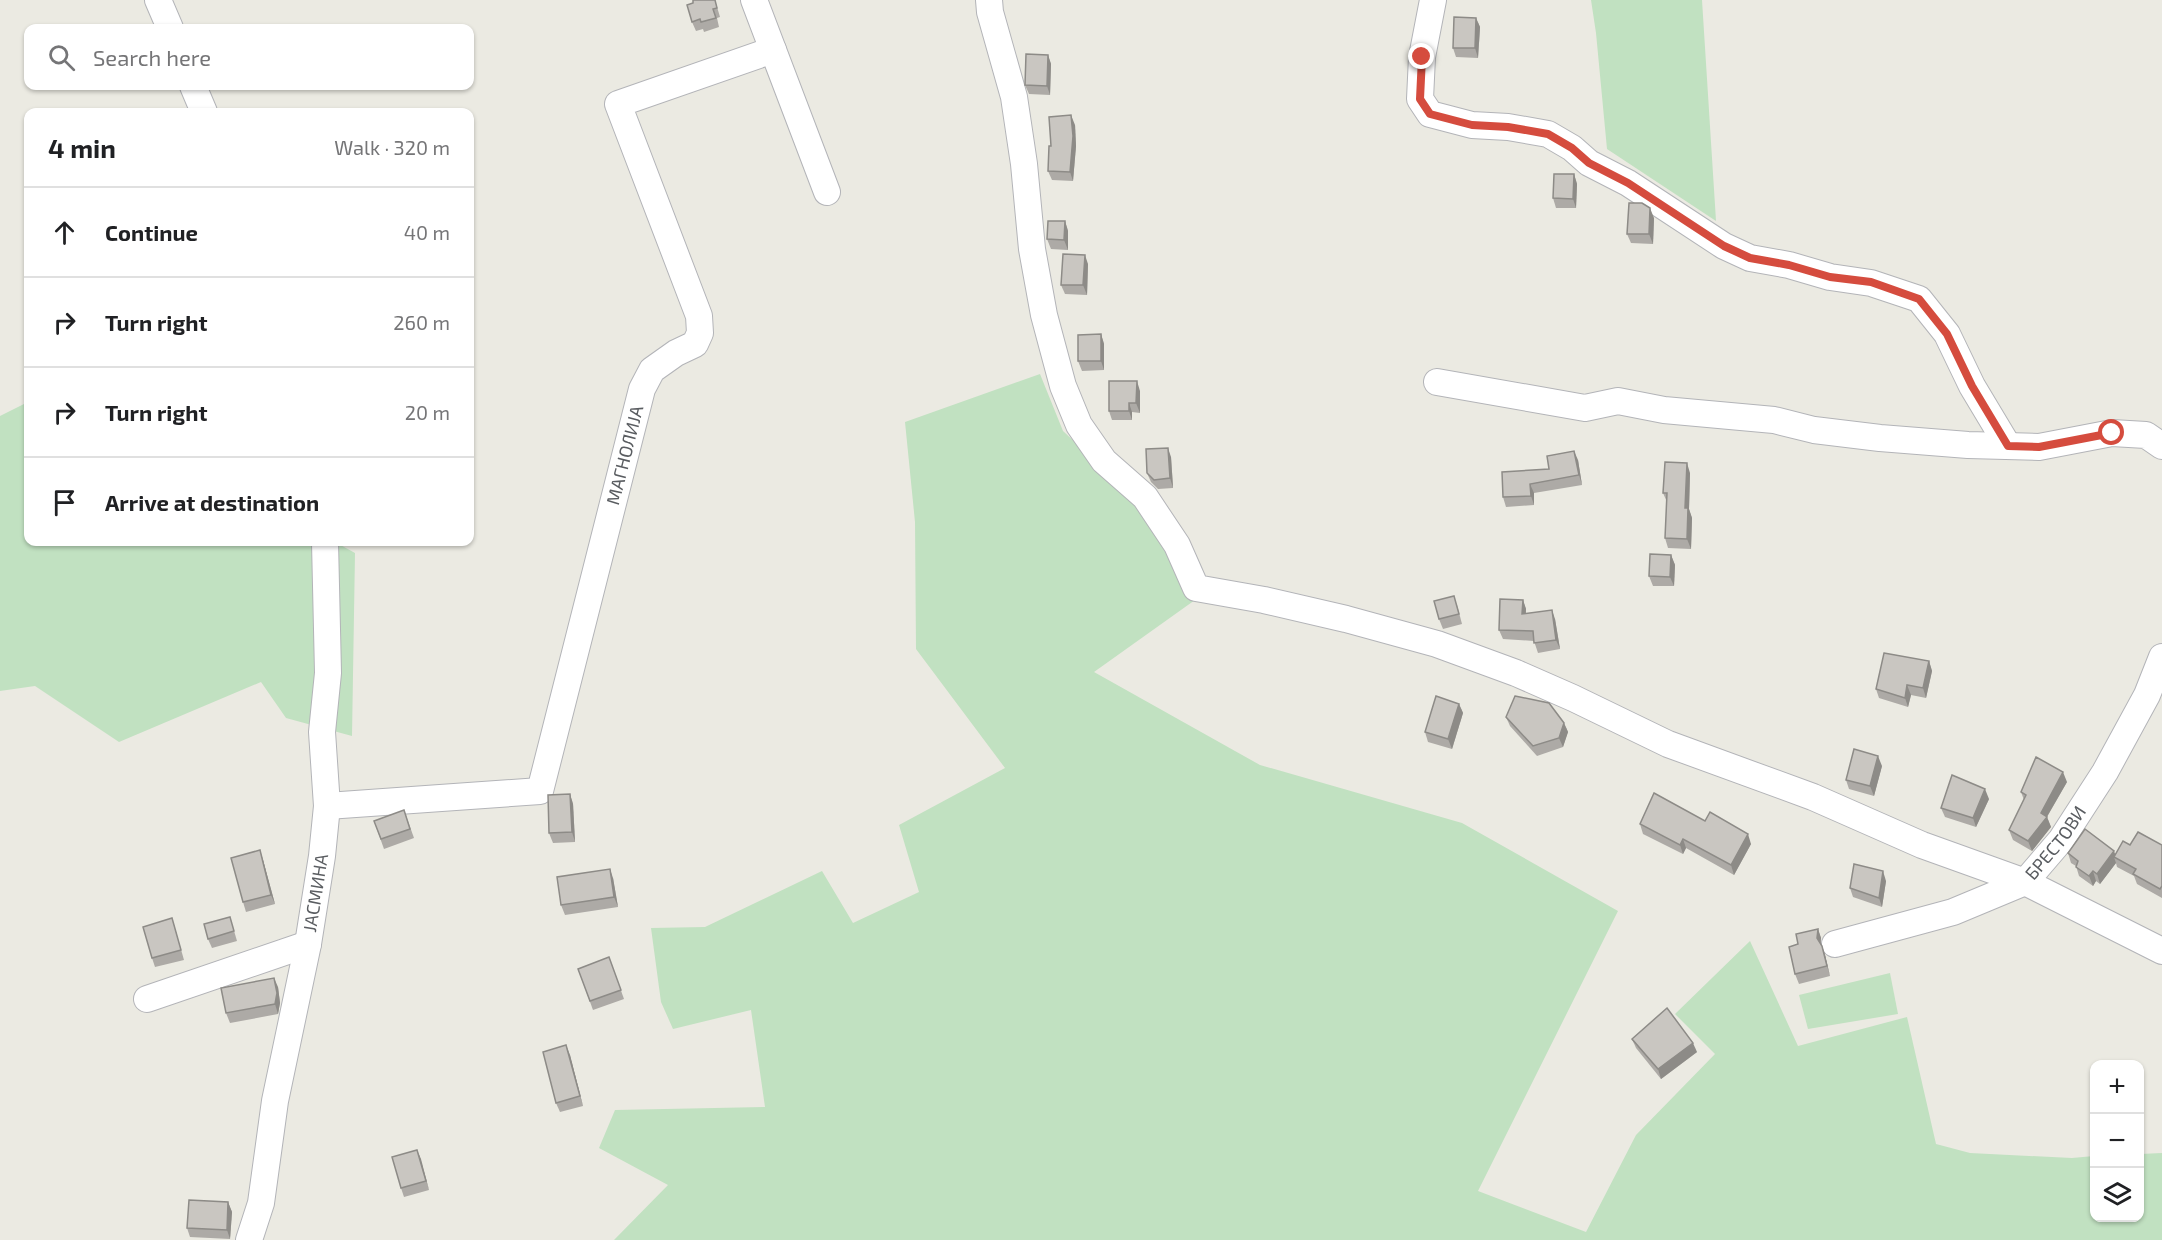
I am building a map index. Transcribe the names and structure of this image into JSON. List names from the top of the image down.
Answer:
{
  "streets": {
    "street": ["МАГНОЛИЈА", "БРЕСТОВИ", "ЈАСМИНА"]
  },
  "crossings": [
    ["МАГНОЛИЈА", "ЈАСМИНА"]
  ],
  "page": {
    "search": "Search here",
    "heading": ["4 min", "Walk · 320 m"],
    "list": [
      ["Continue", "40 m"],
      ["Turn right", "260 m"],
      ["Turn right", "20 m"],
      "Arrive at destination"
    ],
    "map_buttons": ["+", "−"]
  }
}
